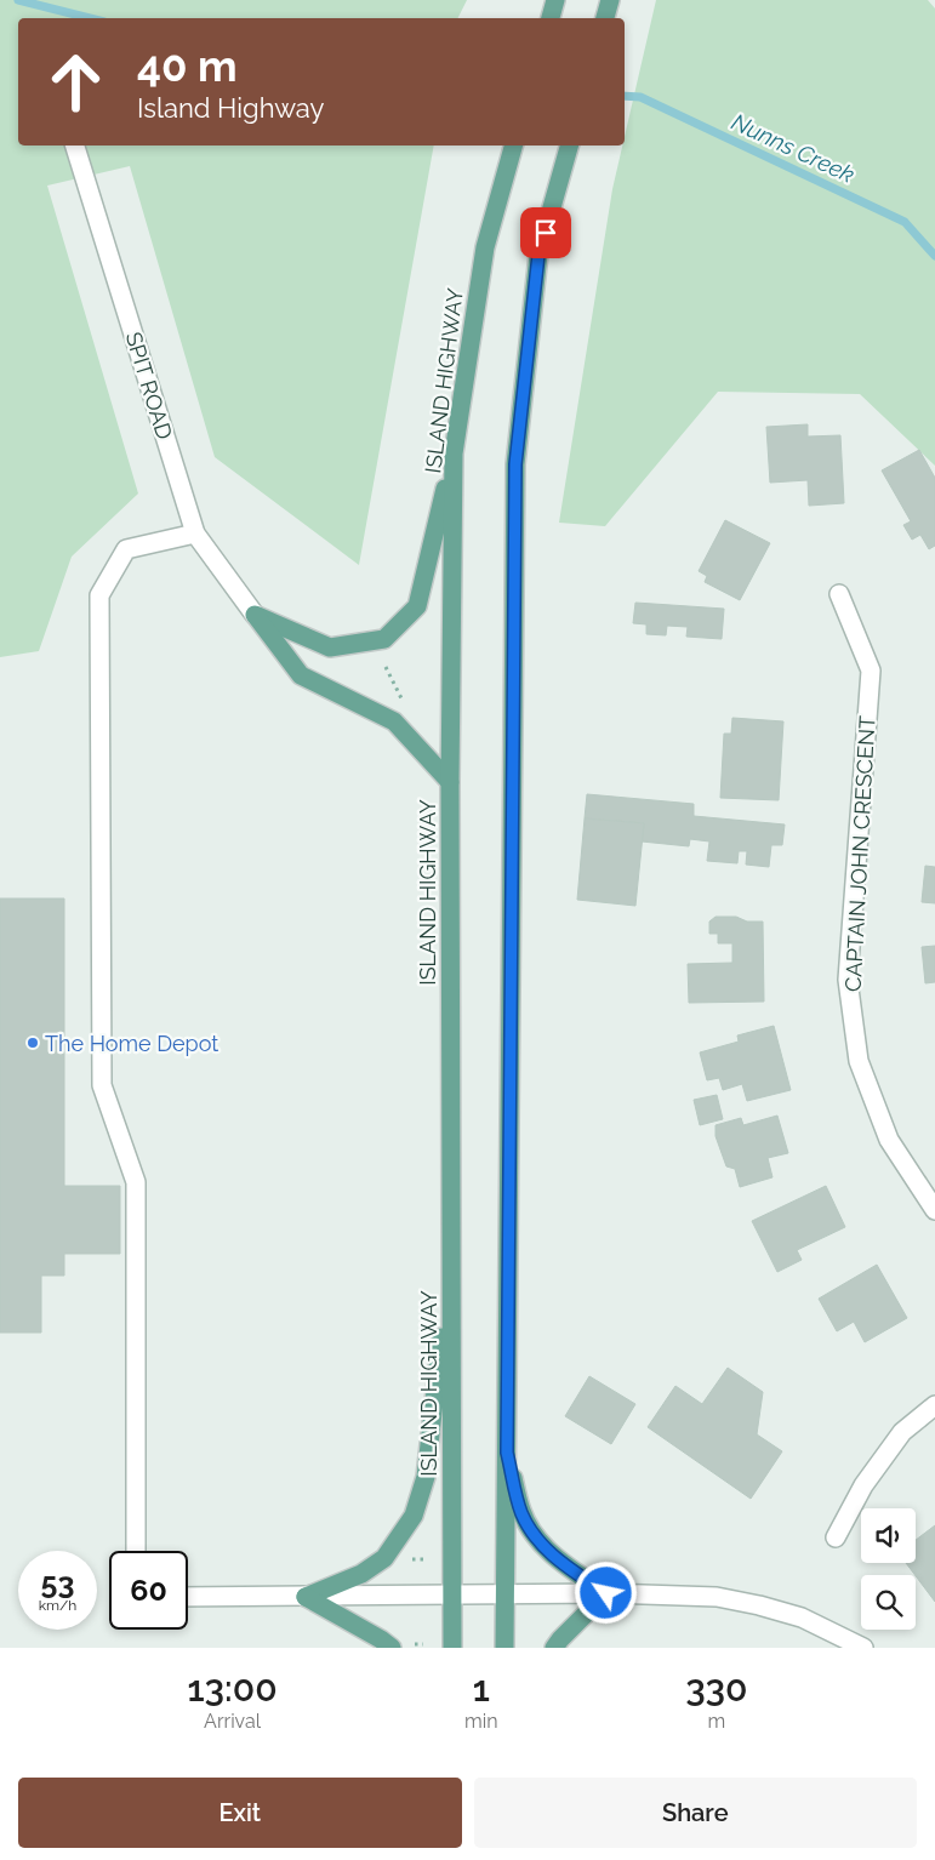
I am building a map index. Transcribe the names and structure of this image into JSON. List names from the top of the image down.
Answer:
{
  "streets": {
    "main road": ["ISLAND HIGHWAY"],
    "street": ["SPIT ROAD", "CAPTAIN JOHN CRESCENT"]
  },
  "water": ["Nunns Creek"],
  "places": ["The Home Depot"],
  "page": {
    "turn": ["40 m", "Island Highway"],
    "speed": "53 km/h",
    "limit": "60",
    "eta": [
      "13:00",
      "Arrival",
      "1",
      "min",
      "330",
      "m"
    ],
    "buttons": ["Exit", "Share"]
  }
}
